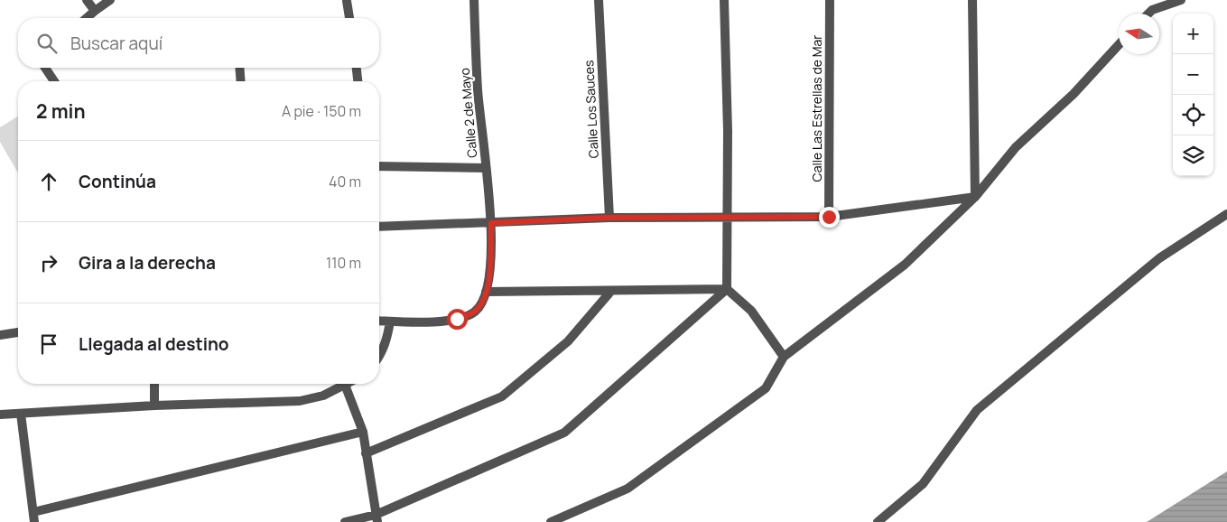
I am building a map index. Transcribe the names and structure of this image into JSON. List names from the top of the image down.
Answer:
{
  "streets": {
    "street": ["Calle Las Estrellas de Mar", "Calle Los Sauces", "Calle 2 de Mayo"]
  },
  "north": "left",
  "page": {
    "map_buttons": ["+", "−"],
    "search": "Buscar aquí",
    "heading": ["2 min", "A pie · 150 m"],
    "list": [
      ["Continúa", "40 m"],
      ["Gira a la derecha", "110 m"],
      "Llegada al destino"
    ]
  }
}
